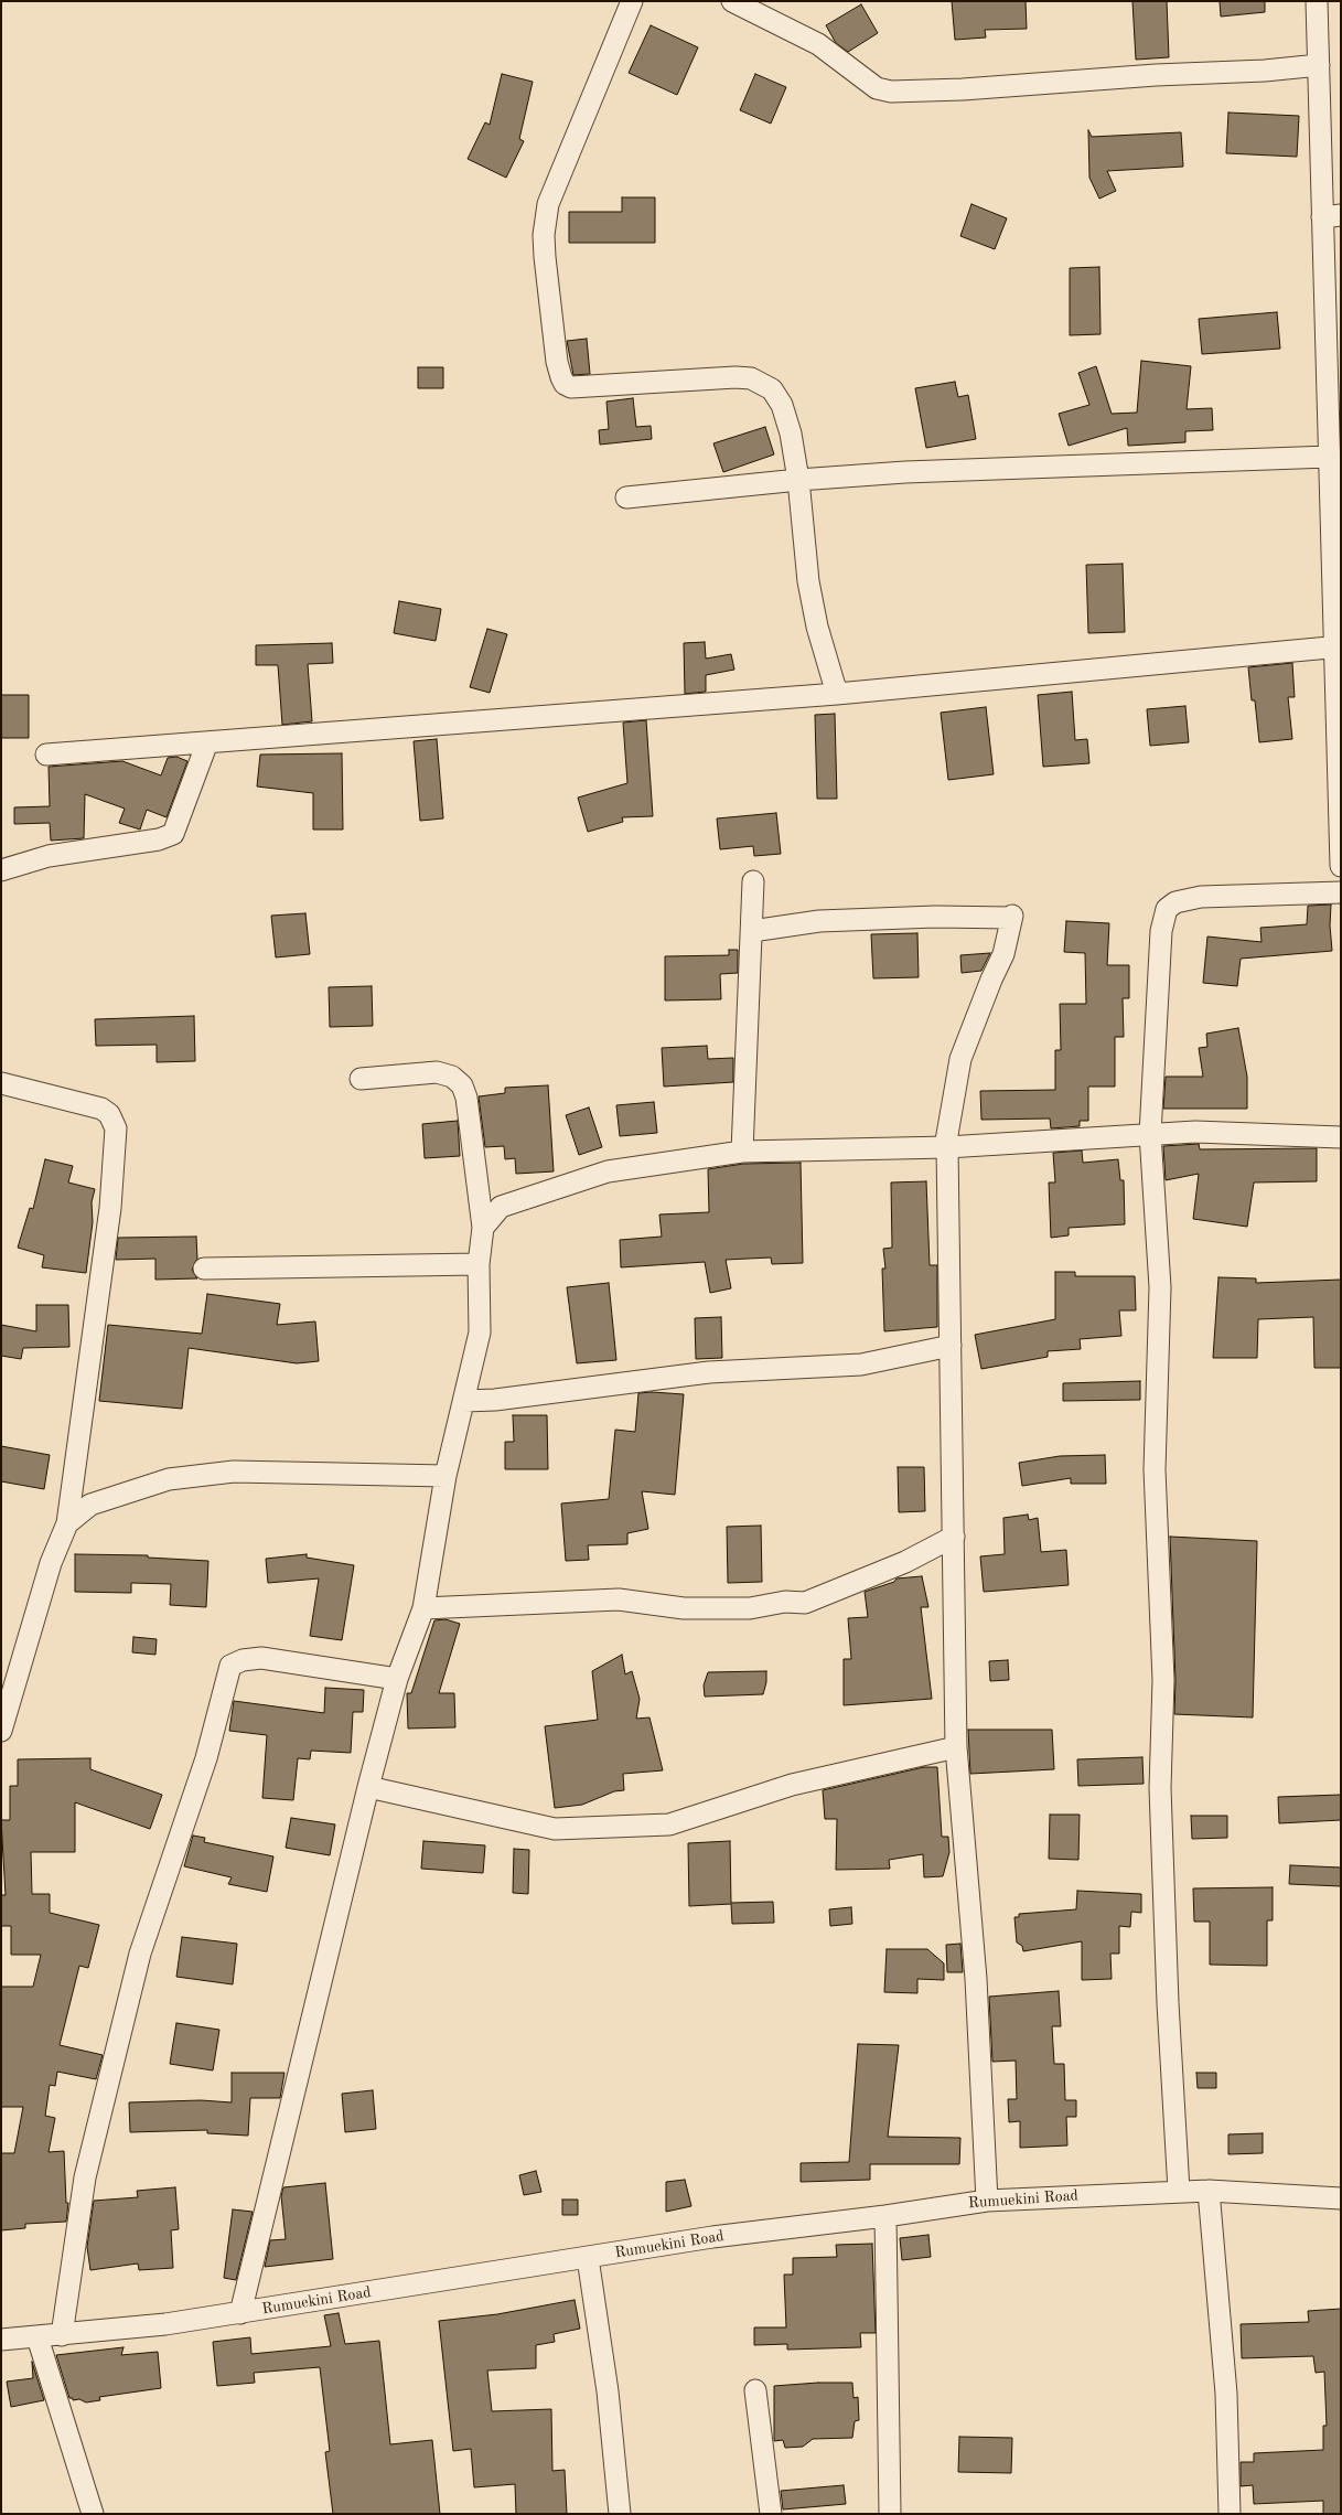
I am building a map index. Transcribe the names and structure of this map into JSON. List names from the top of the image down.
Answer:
{
  "streets": {
    "street": ["Rumuekini Road"]
  }
}
